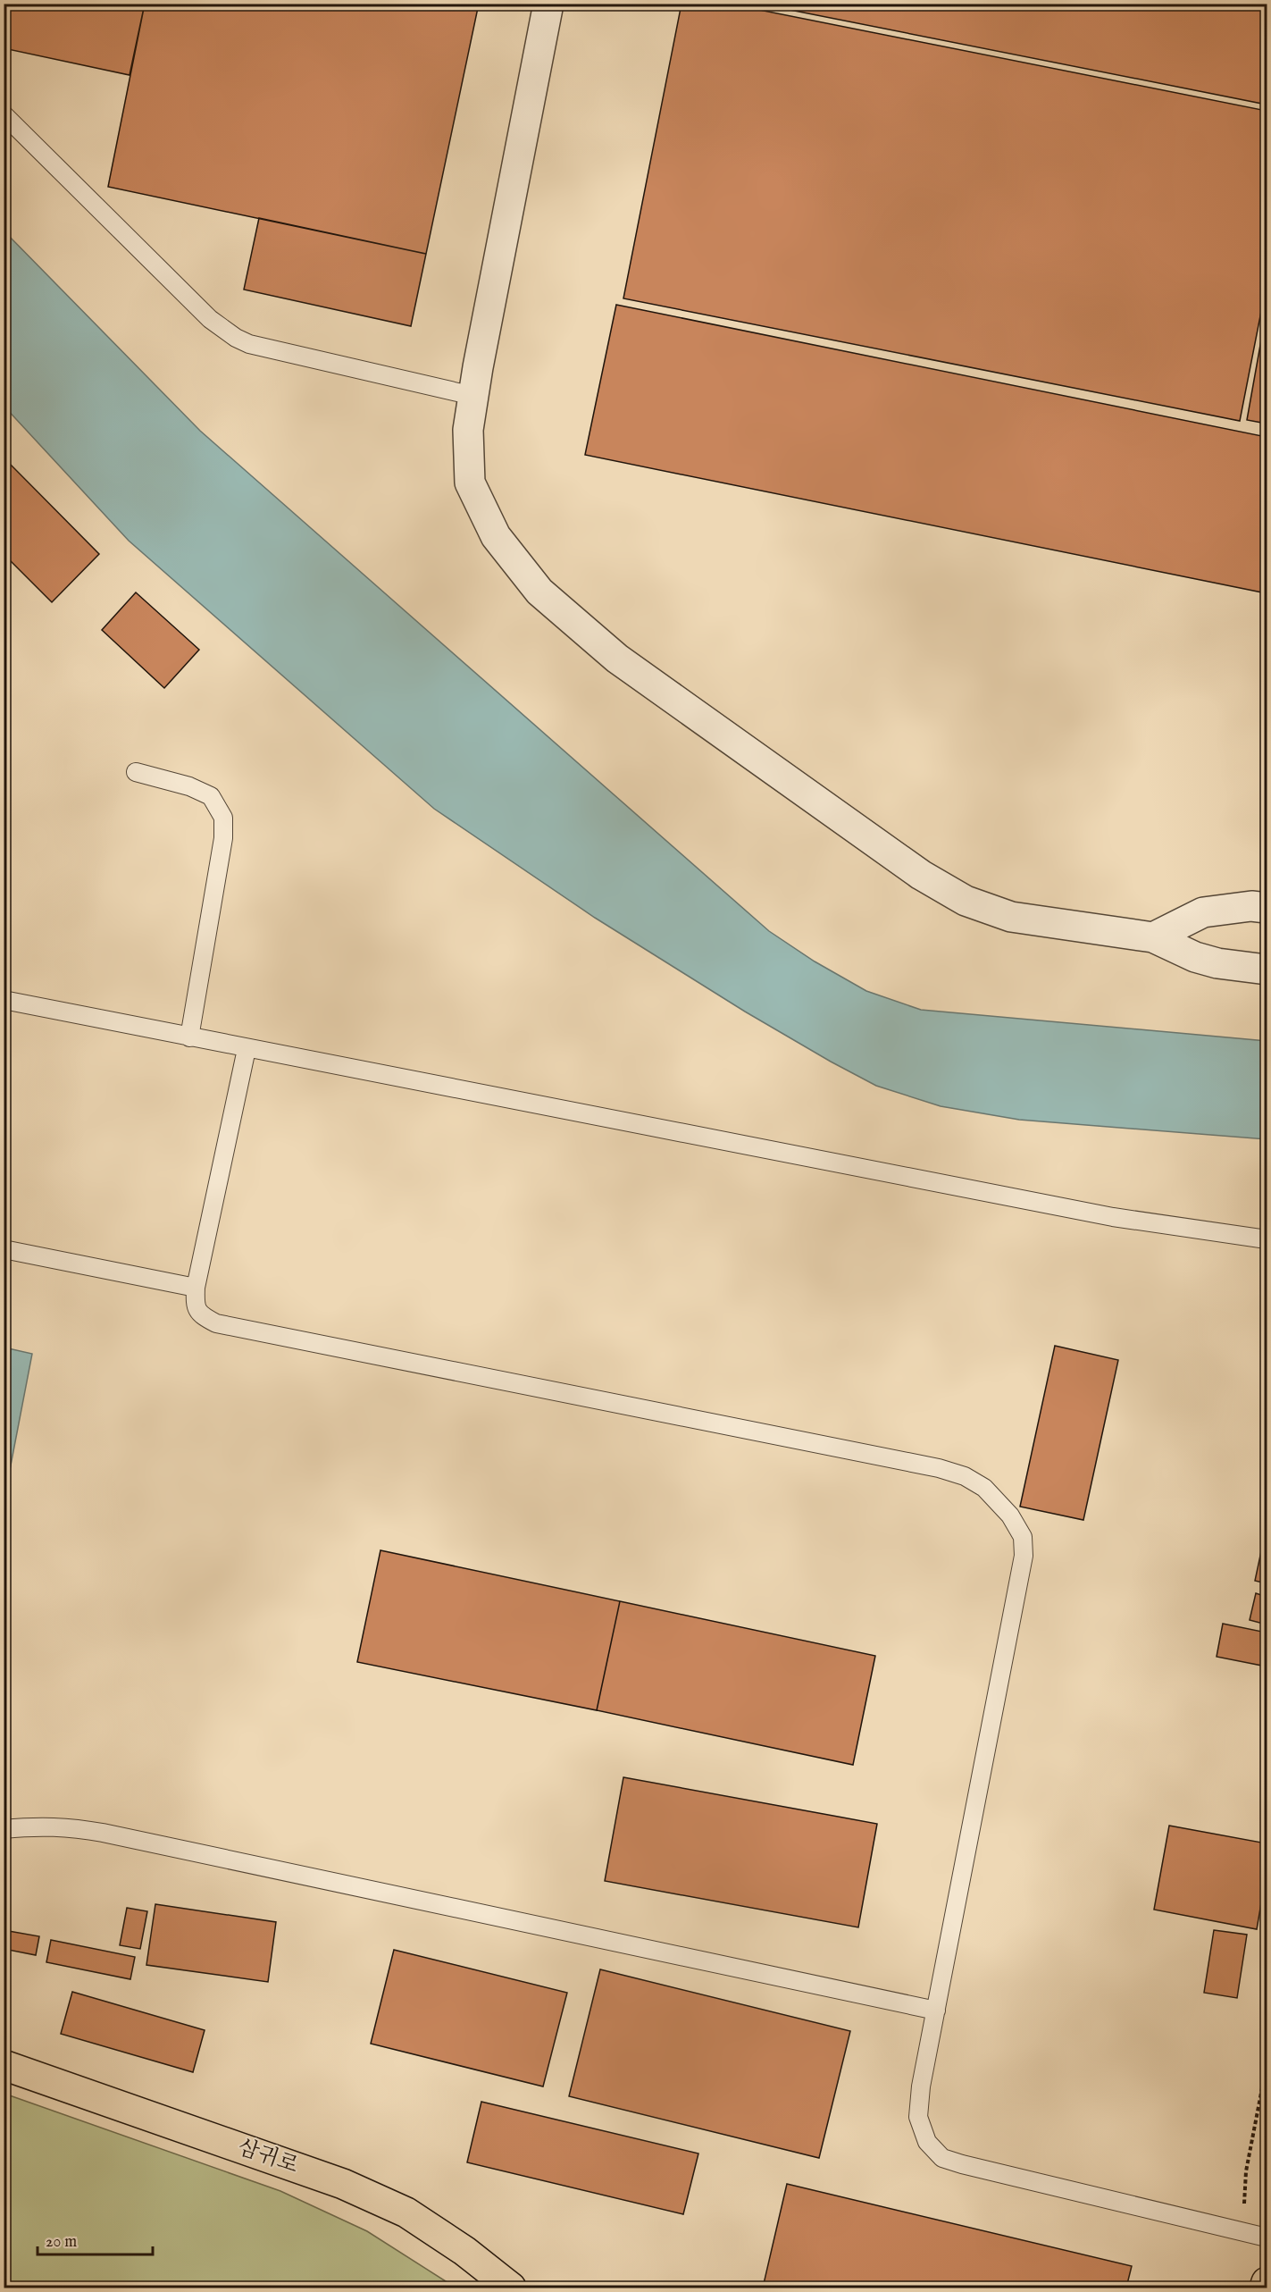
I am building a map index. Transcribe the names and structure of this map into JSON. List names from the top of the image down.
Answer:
{
  "streets": {
    "main road": ["삼귀로"]
  },
  "scale_bar": "20 m"
}
